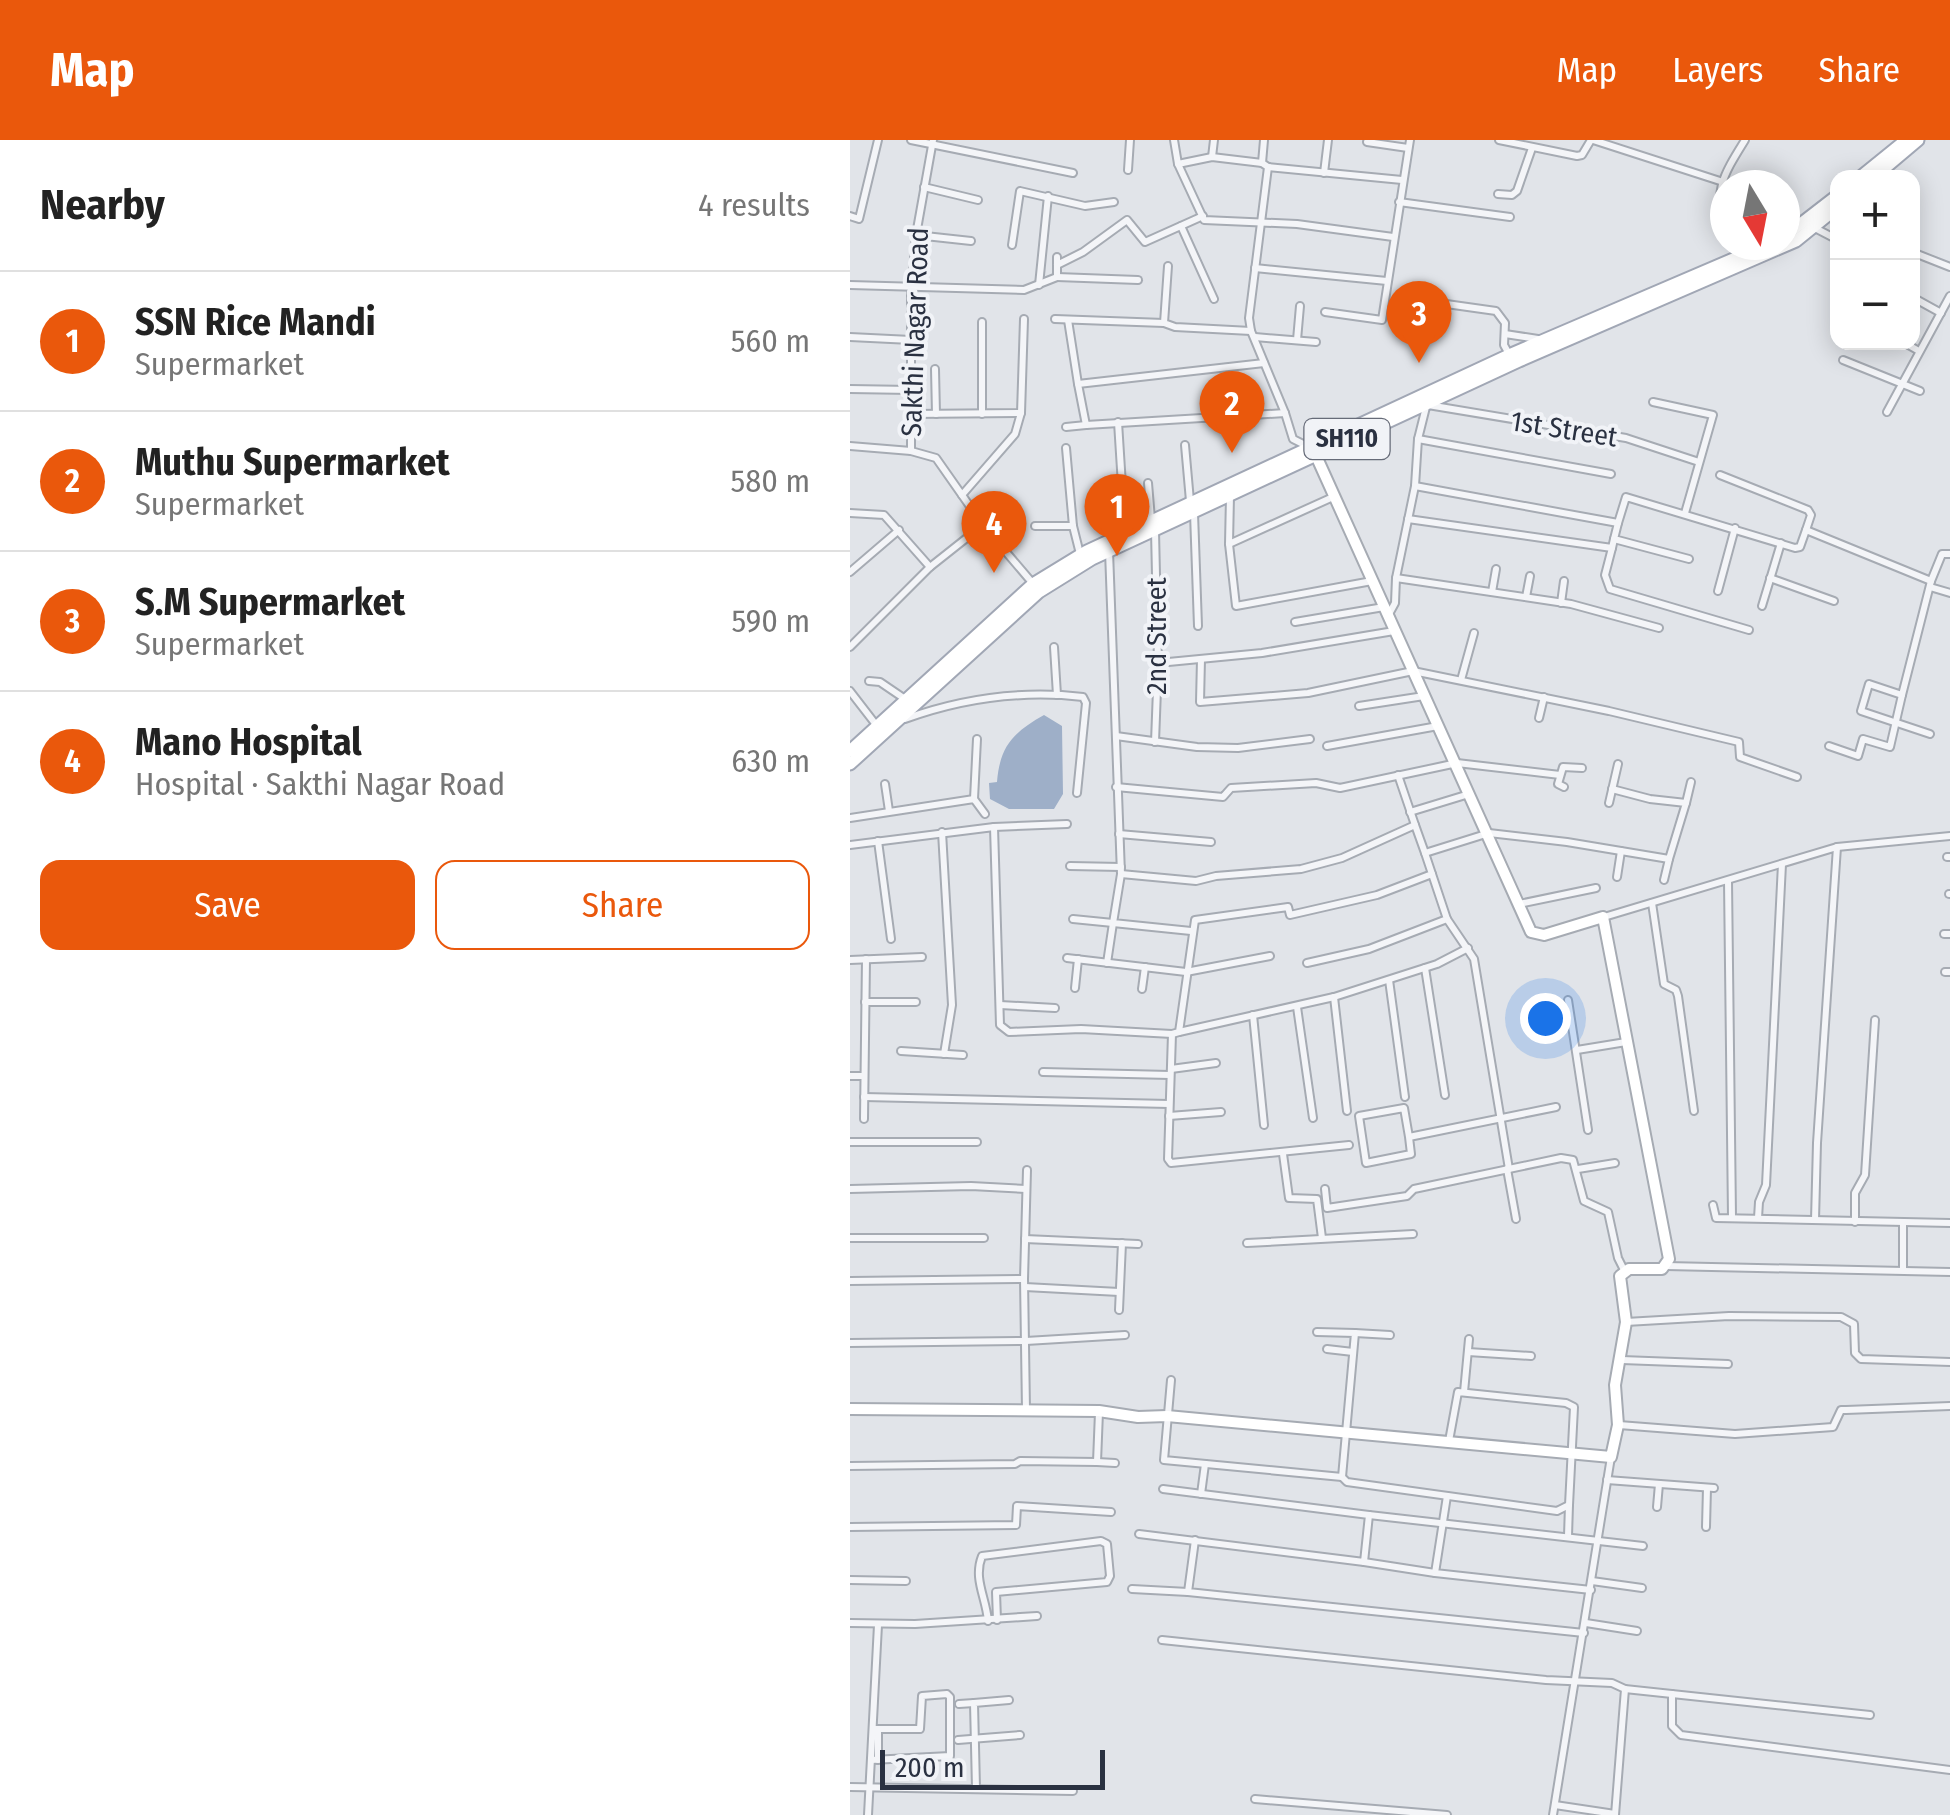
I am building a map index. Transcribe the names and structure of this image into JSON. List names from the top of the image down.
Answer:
{
  "streets": {
    "main road": ["SH110"],
    "street": ["Sakthi Nagar Road", "1st Street", "2nd Street"]
  },
  "crossings": [
    ["Sakthi Nagar Road", "SH110"],
    ["1st Street", "SH110"],
    ["SH110", "2nd Street"]
  ],
  "scale_bar": "200 m",
  "north": "bottom",
  "page": {
    "header": "Map",
    "nav": ["Map", "Layers", "Share"],
    "heading": ["Nearby", "4 results"],
    "map_buttons": ["+", "−"],
    "list": [
      {
        "mark": "1",
        "name": "SSN Rice Mandi",
        "note": "Supermarket",
        "value": "560 m"
      },
      {
        "mark": "2",
        "name": "Muthu Supermarket",
        "note": "Supermarket",
        "value": "580 m"
      },
      {
        "mark": "3",
        "name": "S.M Supermarket",
        "note": "Supermarket",
        "value": "590 m"
      },
      {
        "mark": "4",
        "name": "Mano Hospital",
        "note": "Hospital · Sakthi Nagar Road",
        "value": "630 m"
      }
    ],
    "pins": [
      "3",
      "2",
      "1",
      "4"
    ],
    "buttons": ["Save", "Share"],
    "scale": "200 m"
  }
}
